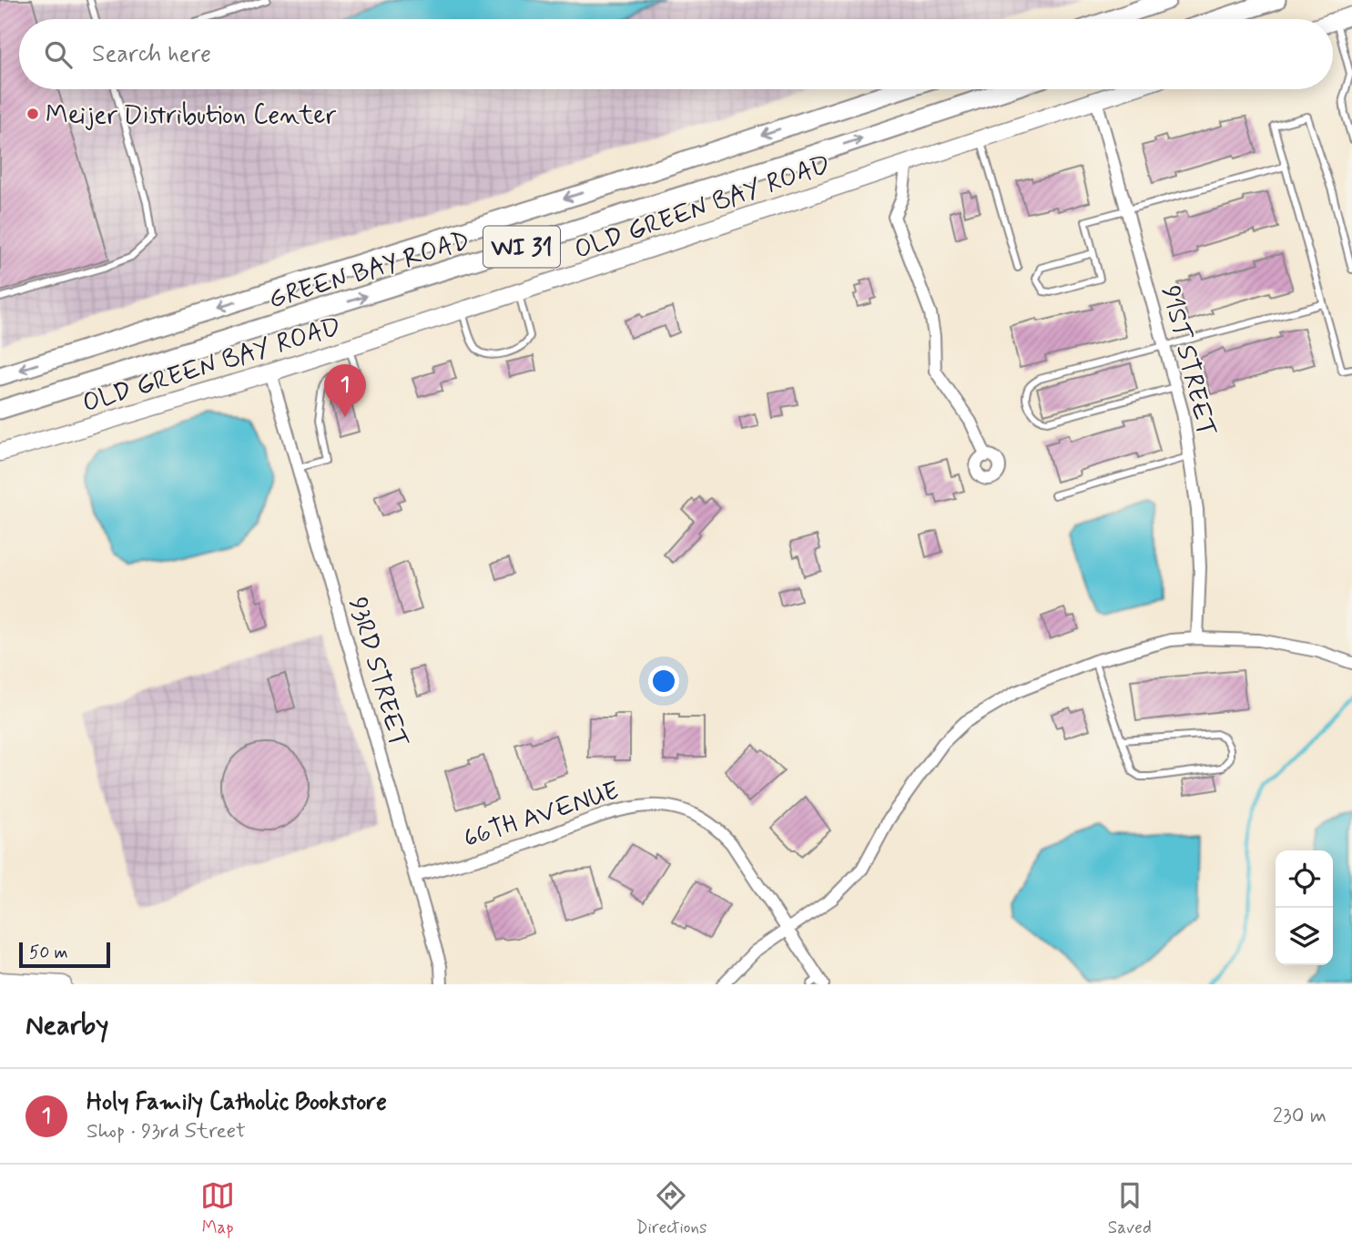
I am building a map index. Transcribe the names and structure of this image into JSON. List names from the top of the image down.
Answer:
{
  "streets": {
    "main road": ["WI 31", "GREEN BAY ROAD"],
    "street": [
      "OLD GREEN BAY ROAD",
      "91ST STREET",
      "93RD STREET",
      "66TH AVENUE"
    ]
  },
  "crossings": [
    ["OLD GREEN BAY ROAD", "91ST STREET"],
    ["OLD GREEN BAY ROAD", "93RD STREET"],
    ["93RD STREET", "66TH AVENUE"]
  ],
  "places": ["Meijer Distribution Center"],
  "scale_bar": "50 m",
  "page": {
    "search": "Search here",
    "pins": "1",
    "scale": "50 m",
    "heading": "Nearby",
    "list": [
      {
        "mark": "1",
        "name": "Holy Family Catholic Bookstore",
        "note": "Shop · 93rd Street",
        "value": "230 m"
      }
    ],
    "nav": ["Map", "Directions", "Saved"]
  }
}
